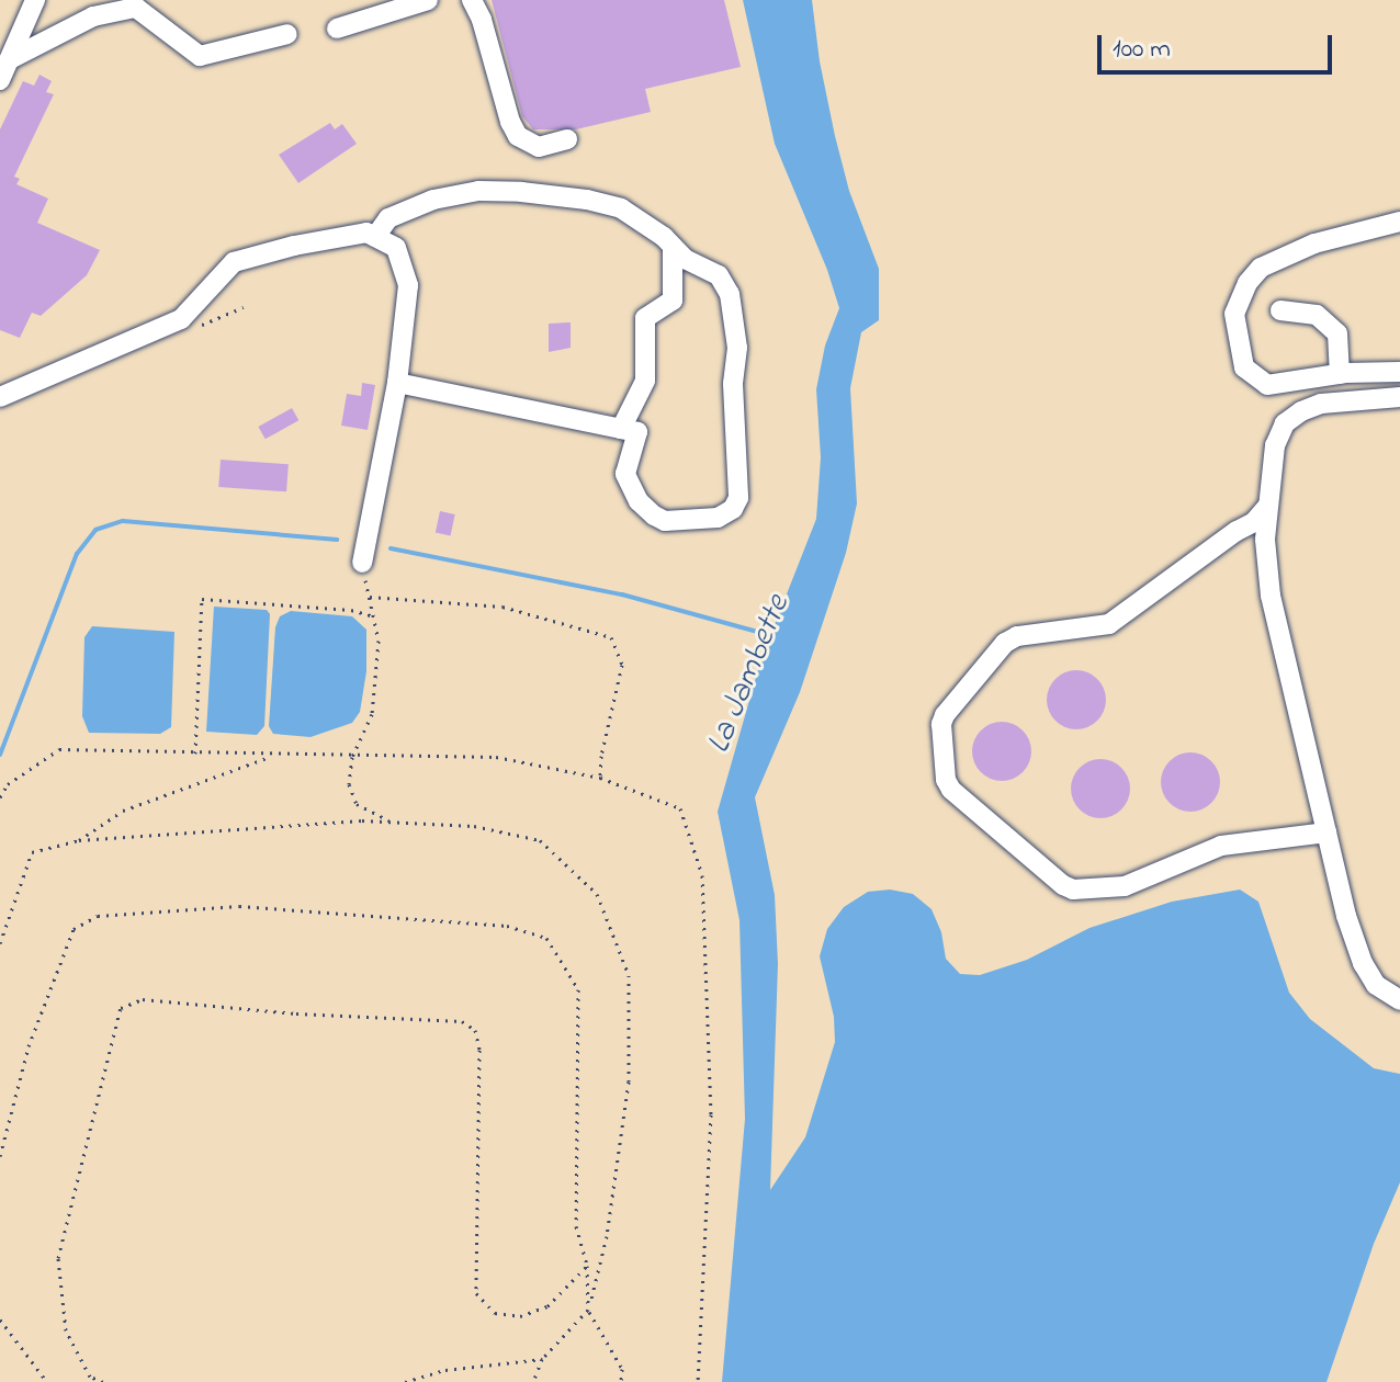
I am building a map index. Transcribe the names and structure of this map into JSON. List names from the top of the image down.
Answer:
{
  "water": ["La Jambette"],
  "scale_bar": "100 m"
}
